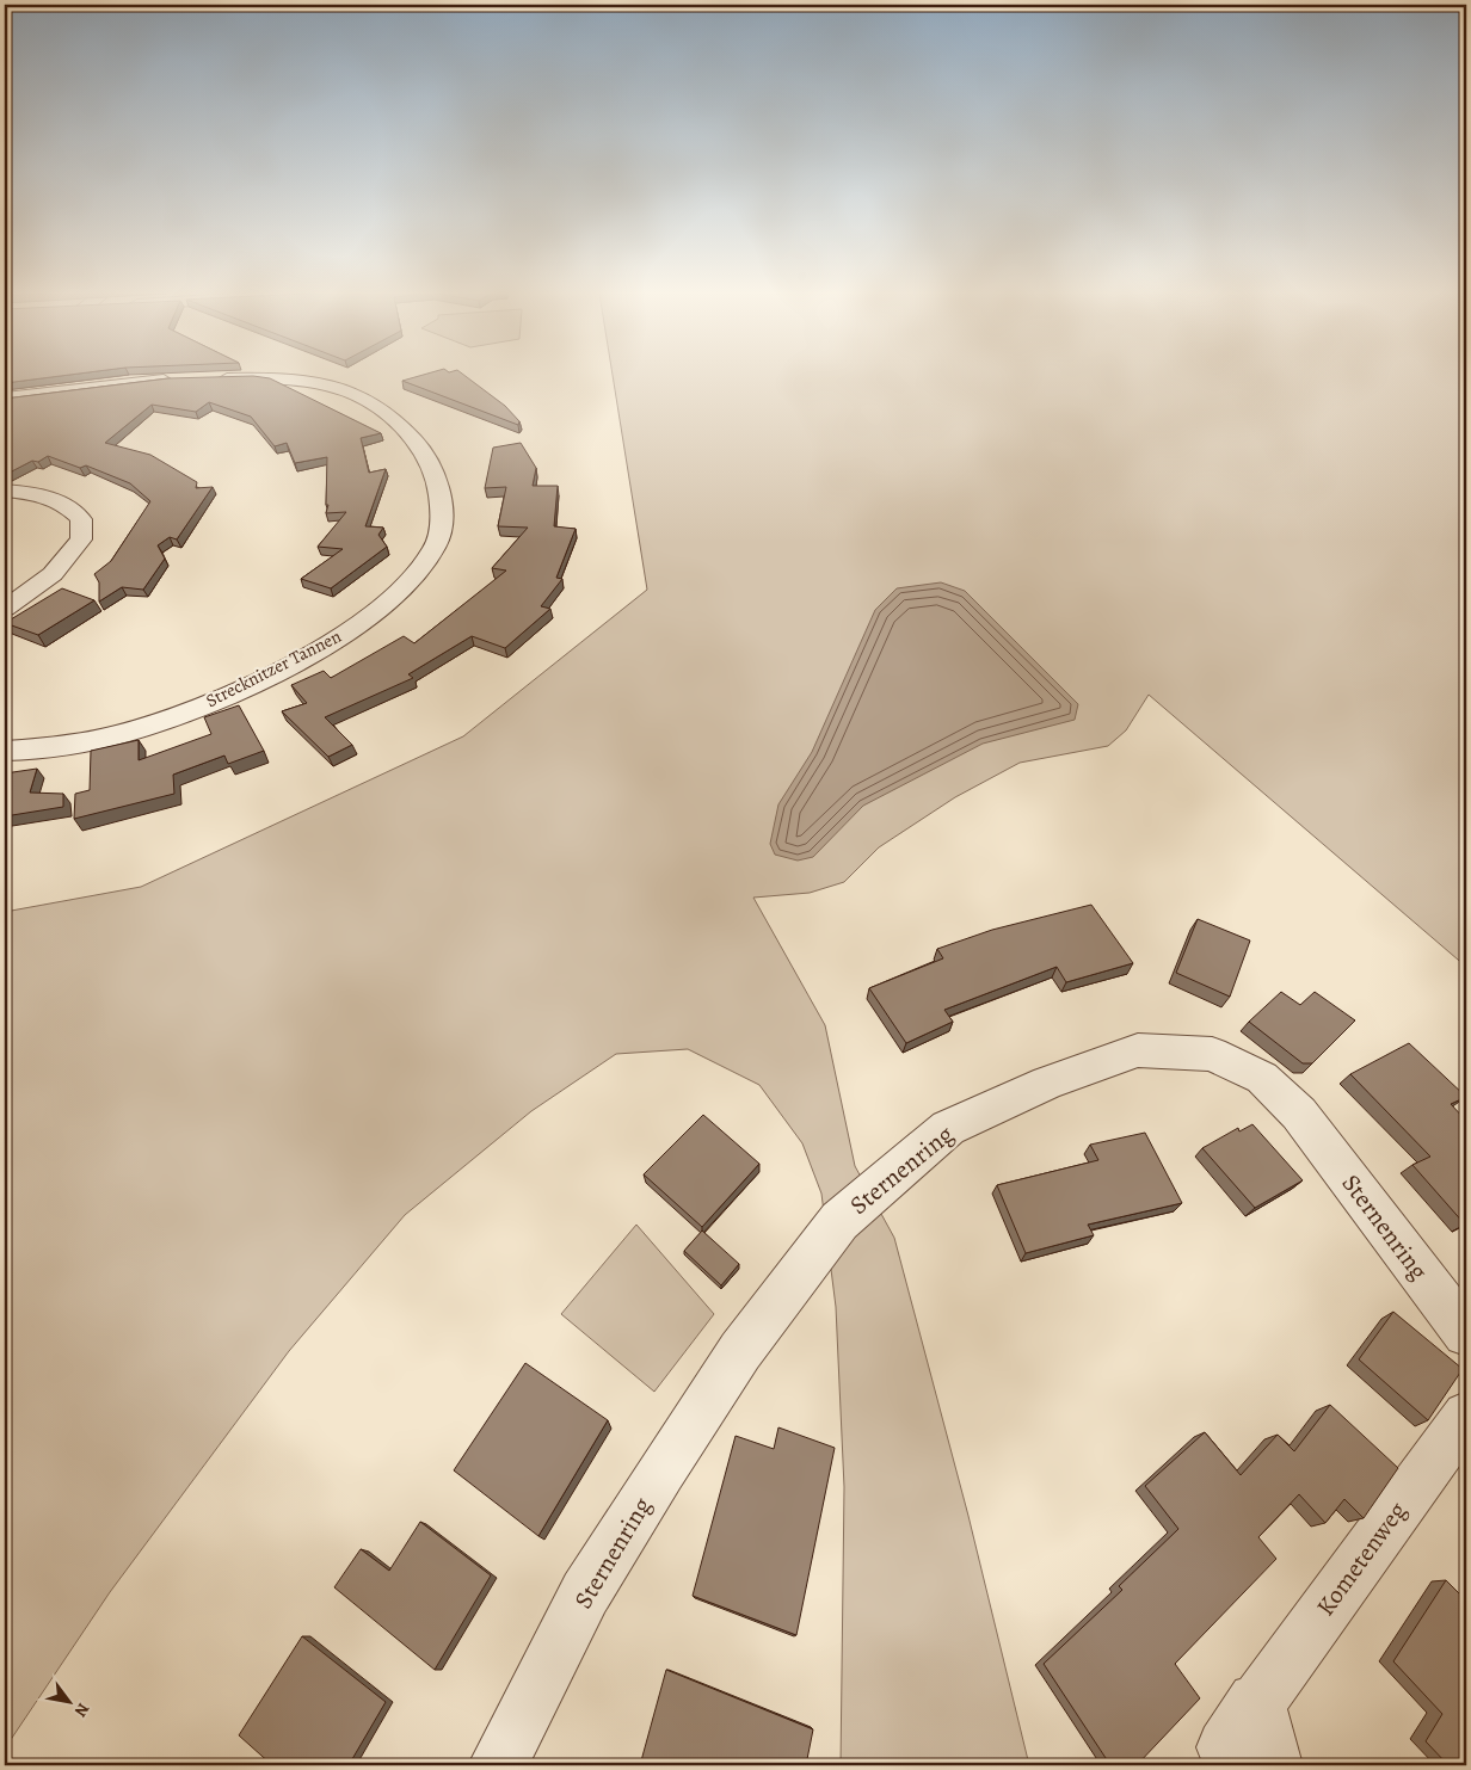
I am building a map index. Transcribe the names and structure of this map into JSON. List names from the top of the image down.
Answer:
{
  "streets": {
    "street": ["Strecknitzer Tannen", "Sternenring", "Kometenweg"]
  },
  "north": "bottom right"
}
